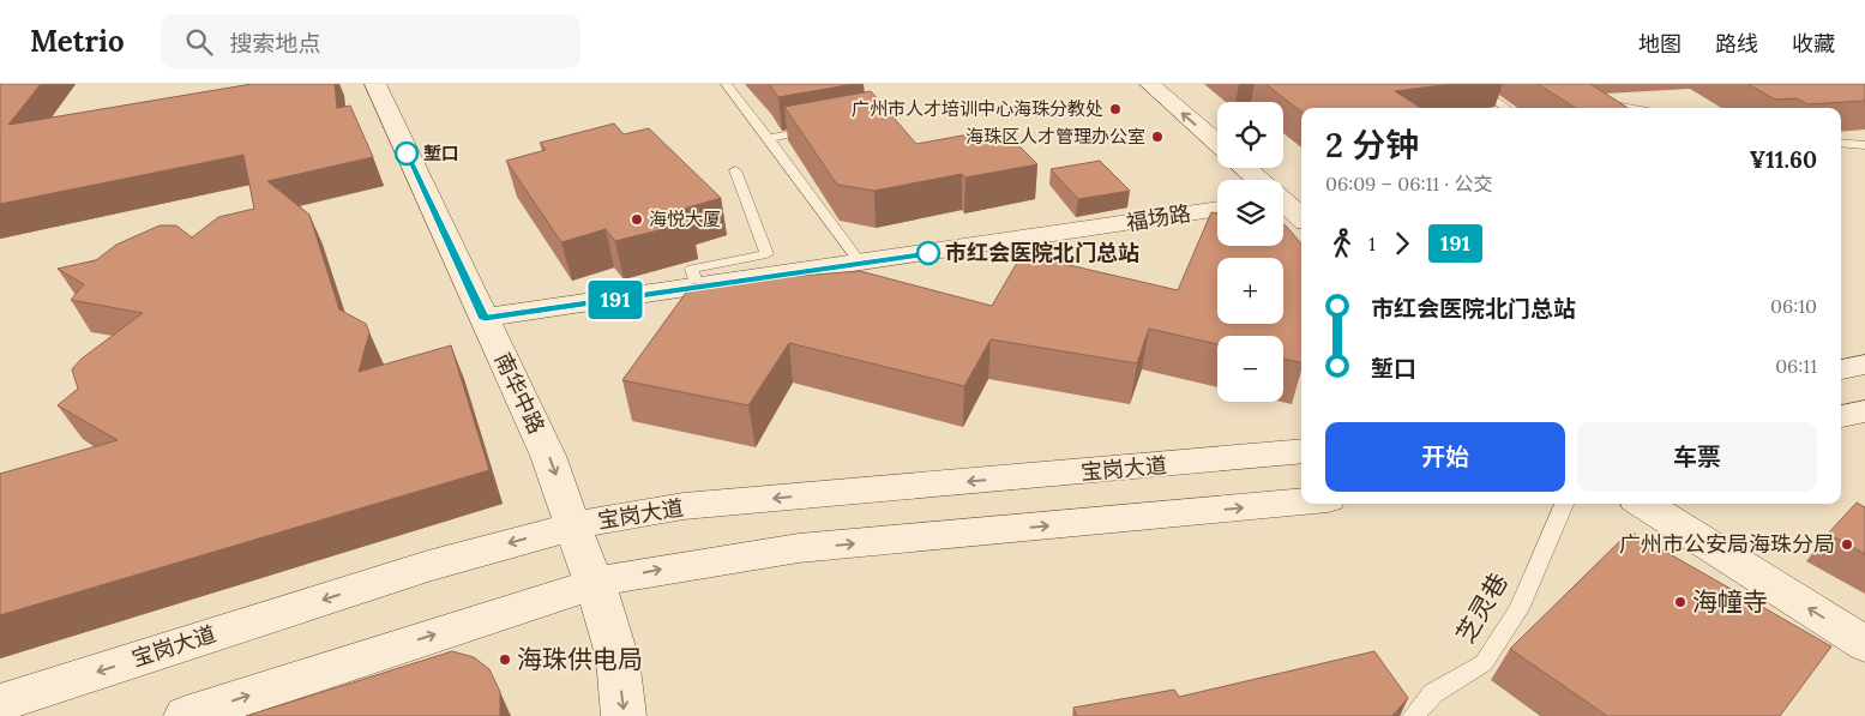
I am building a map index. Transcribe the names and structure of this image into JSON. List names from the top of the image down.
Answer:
{
  "streets": {
    "main road": ["福场路", "南华中路", "宝岗大道"],
    "lane": ["芝灵巷"]
  },
  "crossings": [
    ["福场路", "南华中路"],
    ["南华中路", "宝岗大道"]
  ],
  "one_way": ["南华中路"],
  "places": [
    "广州市人才培训中心海珠分教处",
    "海珠区人才管理办公室",
    "堑口",
    "海悦大厦",
    "市红会医院北门总站",
    "广州市公安局海珠分局",
    "海幢寺",
    "海珠供电局"
  ],
  "lines": ["bus line 191"],
  "page": {
    "header": "Metrio",
    "search": "搜索地点",
    "nav": ["地图", "路线", "收藏"],
    "on_map": "191",
    "map_buttons": ["+", "−"],
    "heading": ["2 分钟", "06:09 – 06:11 · 公交", "¥11.60"],
    "legs": ["1", "191"],
    "list": [
      {
        "name": "市红会医院北门总站",
        "value": "06:10"
      },
      {
        "name": "堑口",
        "value": "06:11"
      }
    ],
    "buttons": ["开始", "车票"]
  }
}
